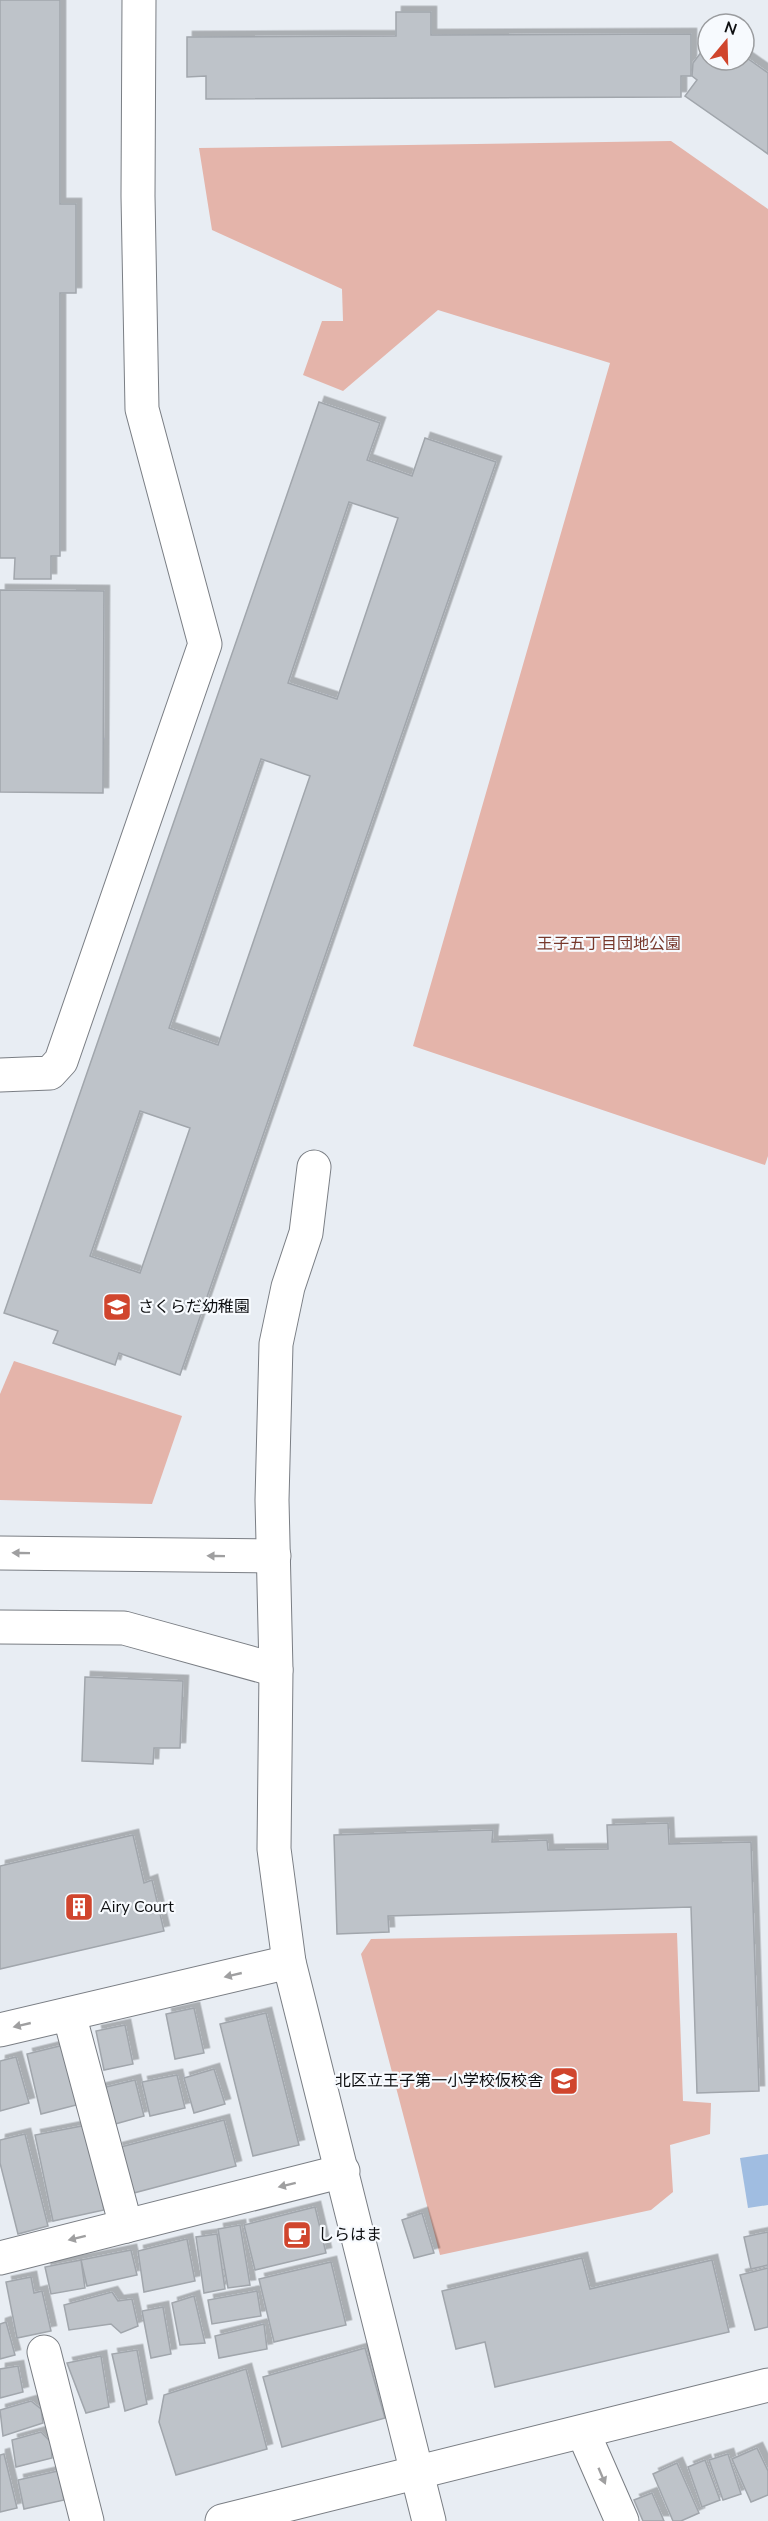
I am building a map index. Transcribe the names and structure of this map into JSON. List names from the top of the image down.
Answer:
{
  "parks": ["王子五丁目団地公園"],
  "places": {
    "school or university": ["さくらだ幼稚園", "北区立王子第一小学校仮校舎"],
    "building": ["Airy Court"],
    "cafe": ["しらはま"]
  },
  "north": "top"
}
